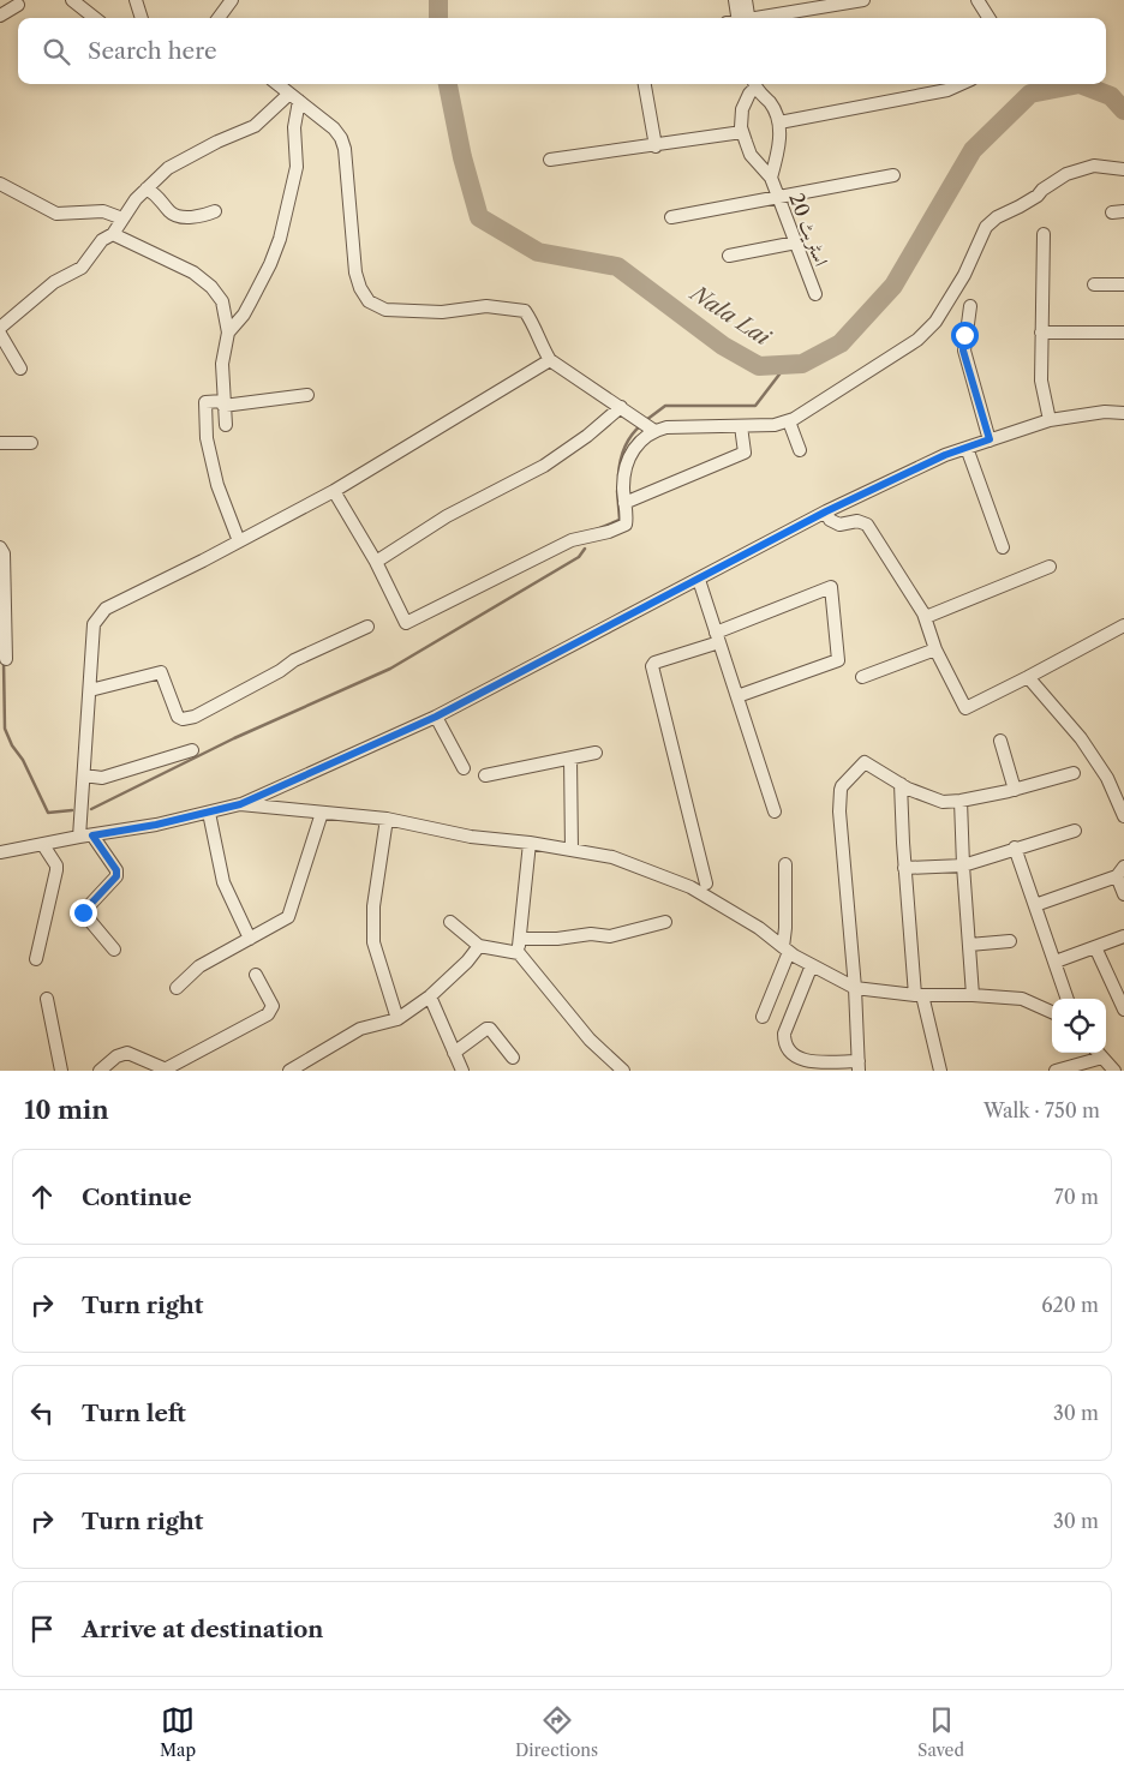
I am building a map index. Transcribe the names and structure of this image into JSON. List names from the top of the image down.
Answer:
{
  "streets": {
    "street": ["اسٹریٹ 20"]
  },
  "water": ["Nala Lai"],
  "page": {
    "search": "Search here",
    "heading": ["10 min", "Walk · 750 m"],
    "list": [
      ["Continue", "70 m"],
      ["Turn right", "620 m"],
      ["Turn left", "30 m"],
      ["Turn right", "30 m"],
      "Arrive at destination"
    ],
    "nav": ["Map", "Directions", "Saved"]
  }
}
